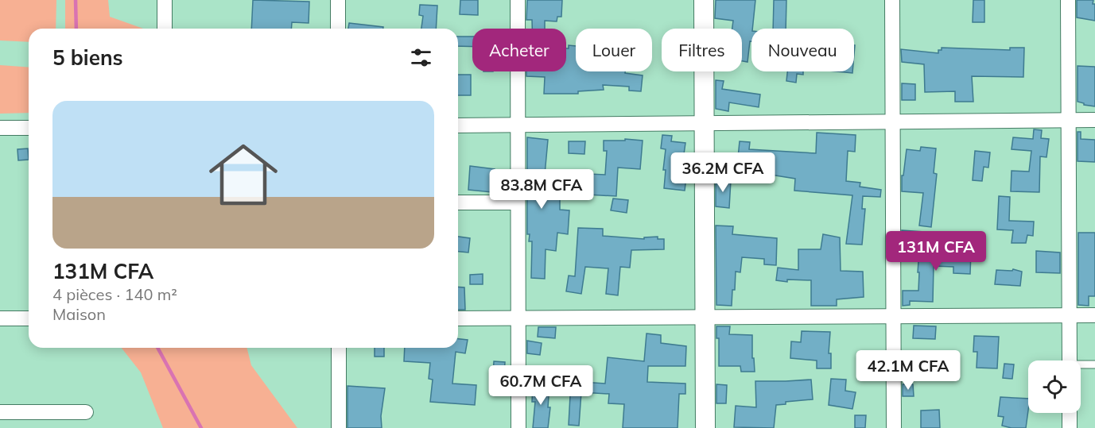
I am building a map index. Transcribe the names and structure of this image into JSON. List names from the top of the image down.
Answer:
{
  "page": {
    "chip": [
      "Acheter",
      "Louer",
      "Filtres",
      "Nouveau"
    ],
    "heading": "5 biens",
    "list": [
      {
        "name": "131M CFA",
        "note": "4 pièces · 140 m² · Maison"
      }
    ],
    "price": [
      "36.2M CFA",
      "83.8M CFA",
      "131M CFA",
      "42.1M CFA",
      "60.7M CFA"
    ]
  }
}
